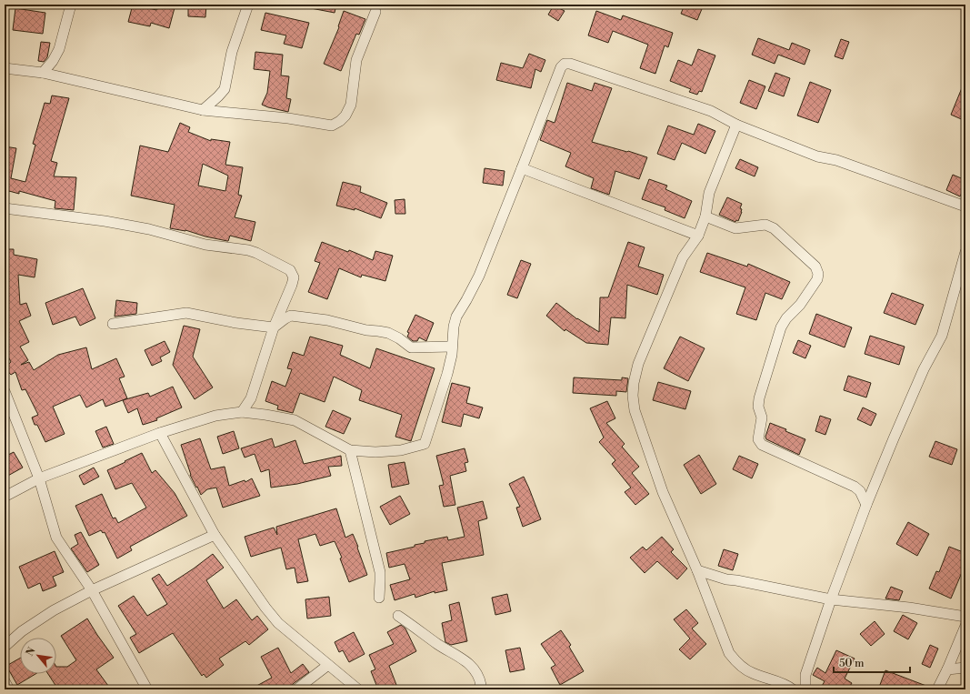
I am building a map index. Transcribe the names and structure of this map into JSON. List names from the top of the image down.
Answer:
{
  "scale_bar": "50 m",
  "north": "top left"
}
